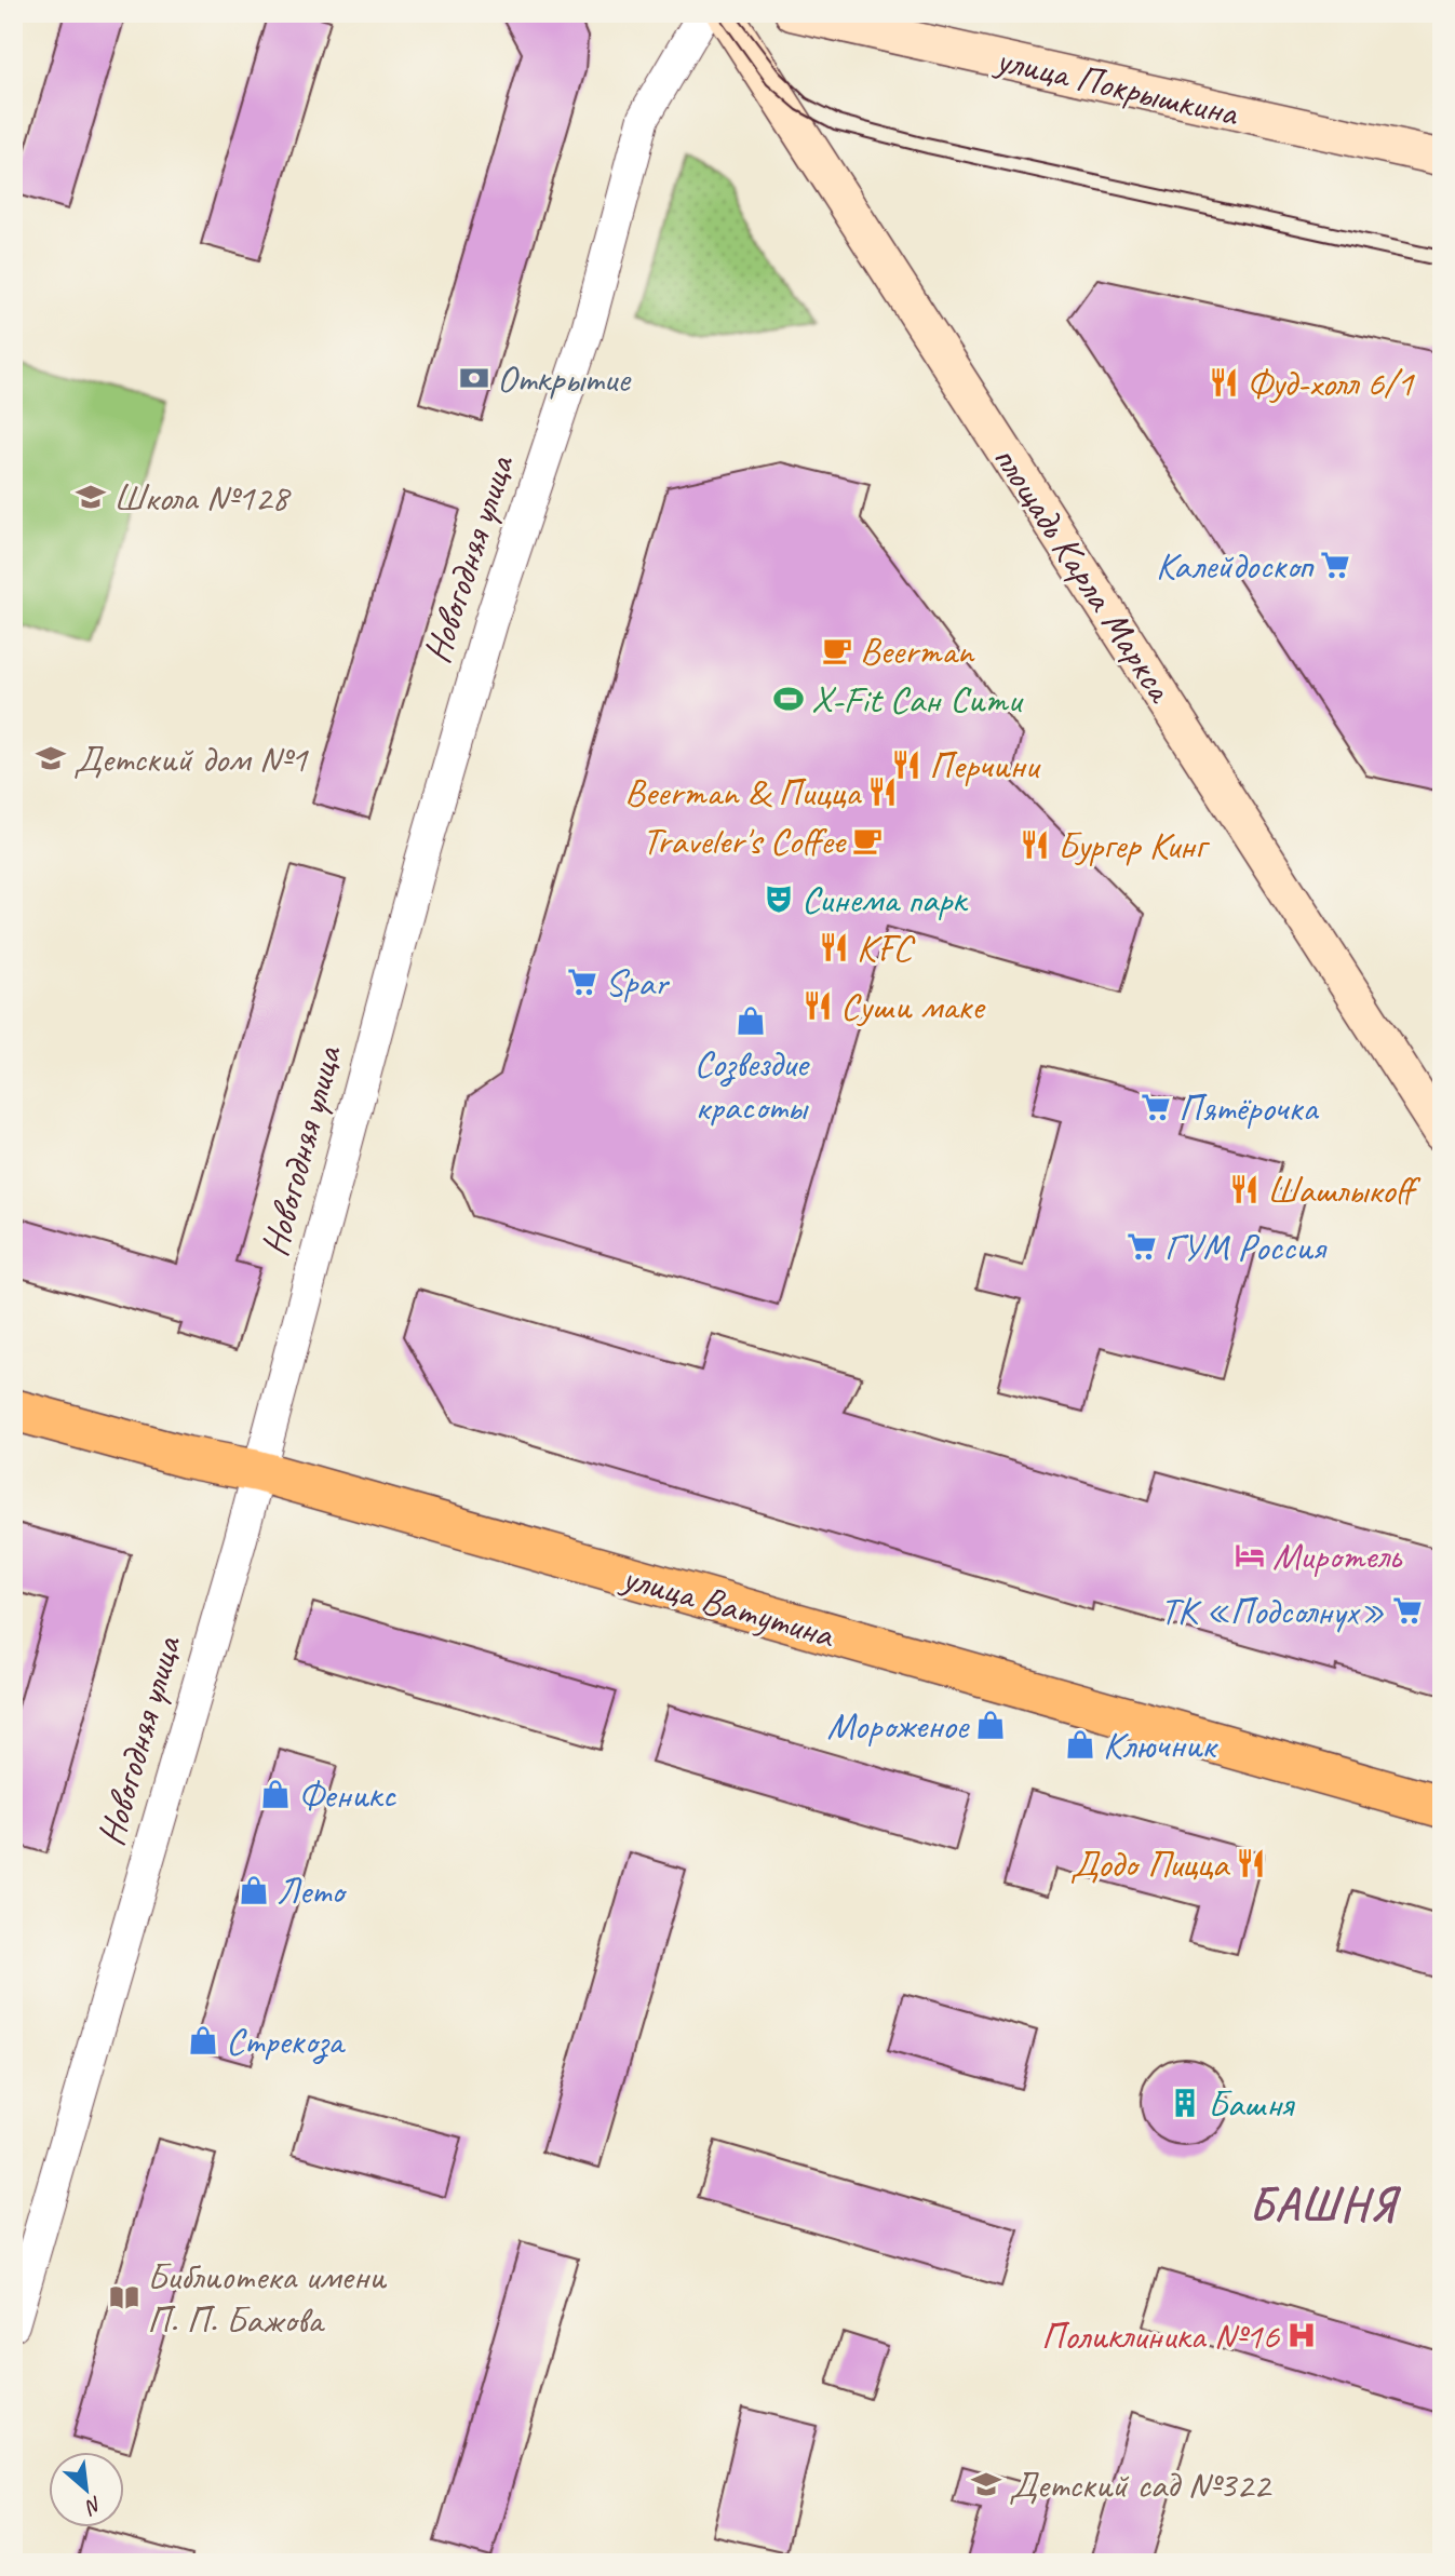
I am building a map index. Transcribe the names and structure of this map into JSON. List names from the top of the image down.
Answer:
{
  "streets": {
    "main road": ["улица Покрышкина", "площадь Карла Маркса", "улица Ватутина"],
    "street": ["Новогодняя улица"]
  },
  "crossings": [
    ["Новогодняя улица", "улица Ватутина"]
  ],
  "districts": ["БАШНЯ"],
  "places": {
    "bank": ["Открытие"],
    "restaurant": [
      "Фуд-холл 6/1",
      "Перчини",
      "Beerman & Пицца",
      "Бургер Кинг",
      "KFC",
      "Суши маке",
      "Шашлыкоff",
      "Додо Пицца"
    ],
    "school or university": ["Школа №128", "Детский дом №1", "Детский сад №322"],
    "supermarket": [
      "Калейдоскоп",
      "Spar",
      "Пятёрочка",
      "ГУМ Россия",
      "ТК «Подсолнух»"
    ],
    "cafe": ["Beerman", "Traveler's Coffee"],
    "sports": ["X-Fit Сан Сити"],
    "theatre": ["Синема парк"],
    "shop": [
      "Созвездие красоты",
      "Мороженое",
      "Ключник",
      "Феникс",
      "Лето",
      "Стрекоза"
    ],
    "hotel": ["Миротель"],
    "building": ["Башня"],
    "library": ["Библиотека имени П. П. Бажова"],
    "hospital": ["Поликлиника №16"]
  },
  "north": "bottom right"
}
